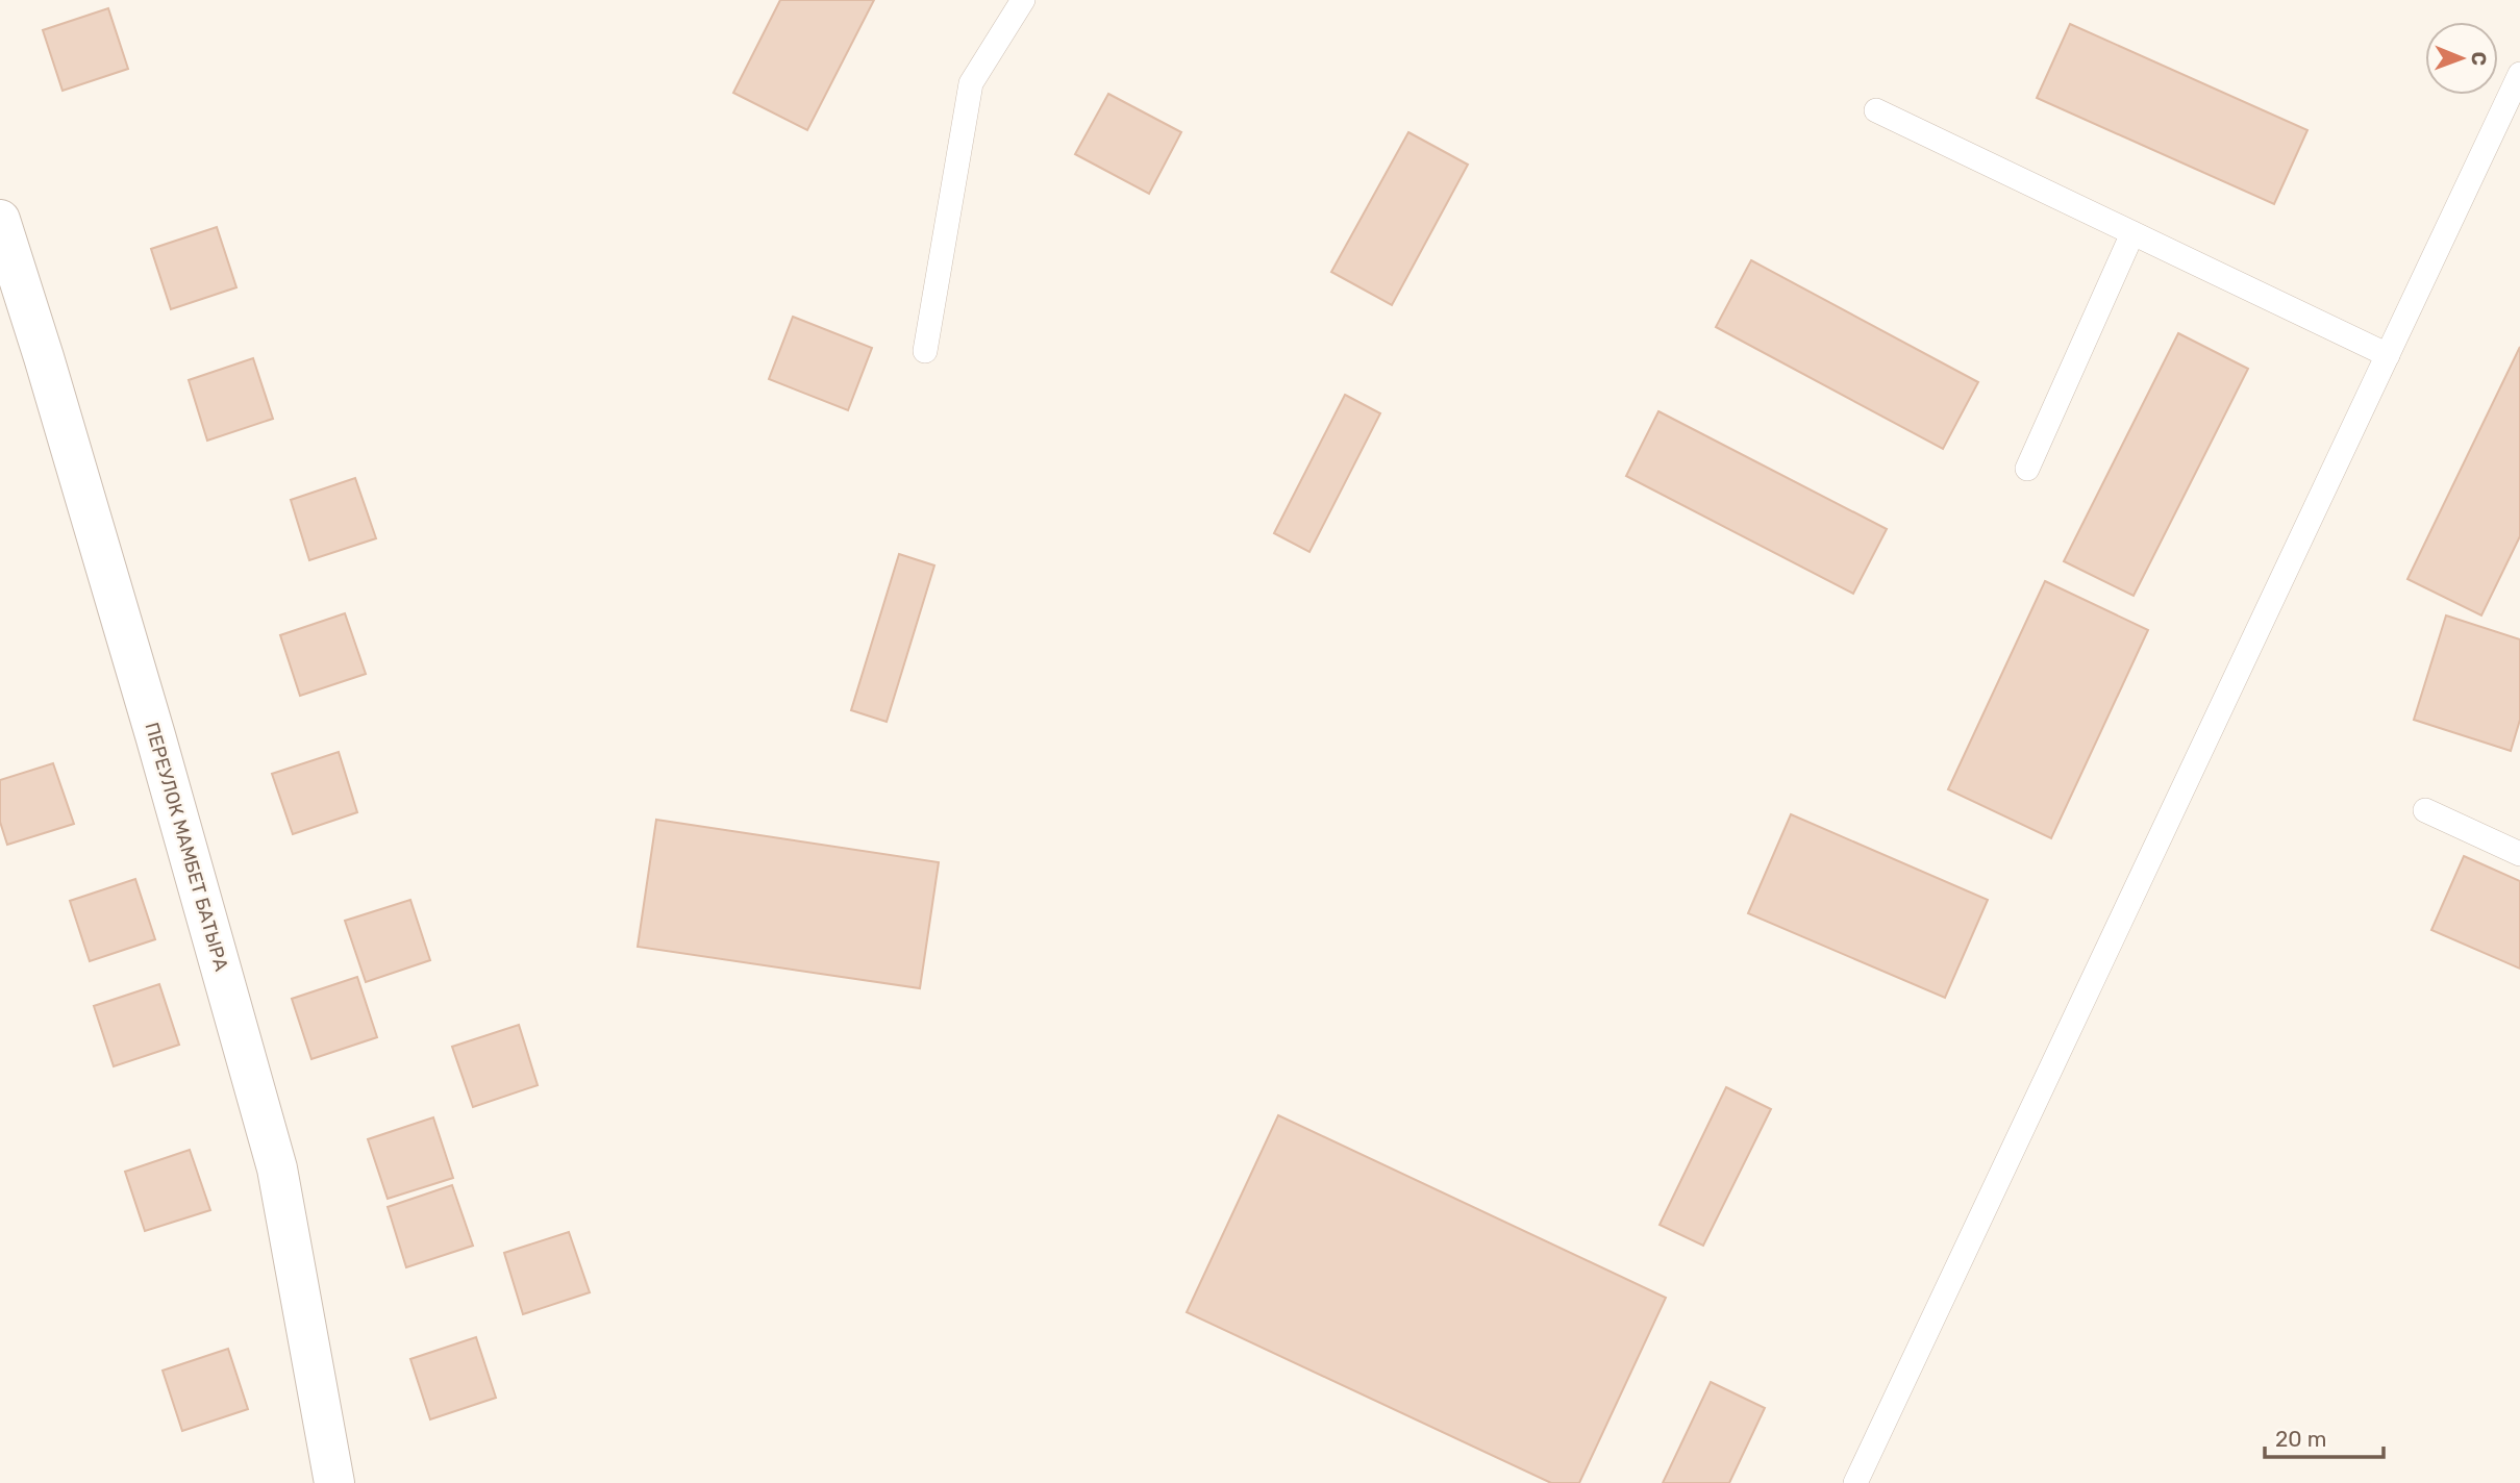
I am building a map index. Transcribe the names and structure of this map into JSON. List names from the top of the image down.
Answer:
{
  "streets": {
    "street": ["ПЕРЕУЛОК МАМБЕТ БАТЫРА"]
  },
  "scale_bar": "20 m",
  "north": "right"
}
